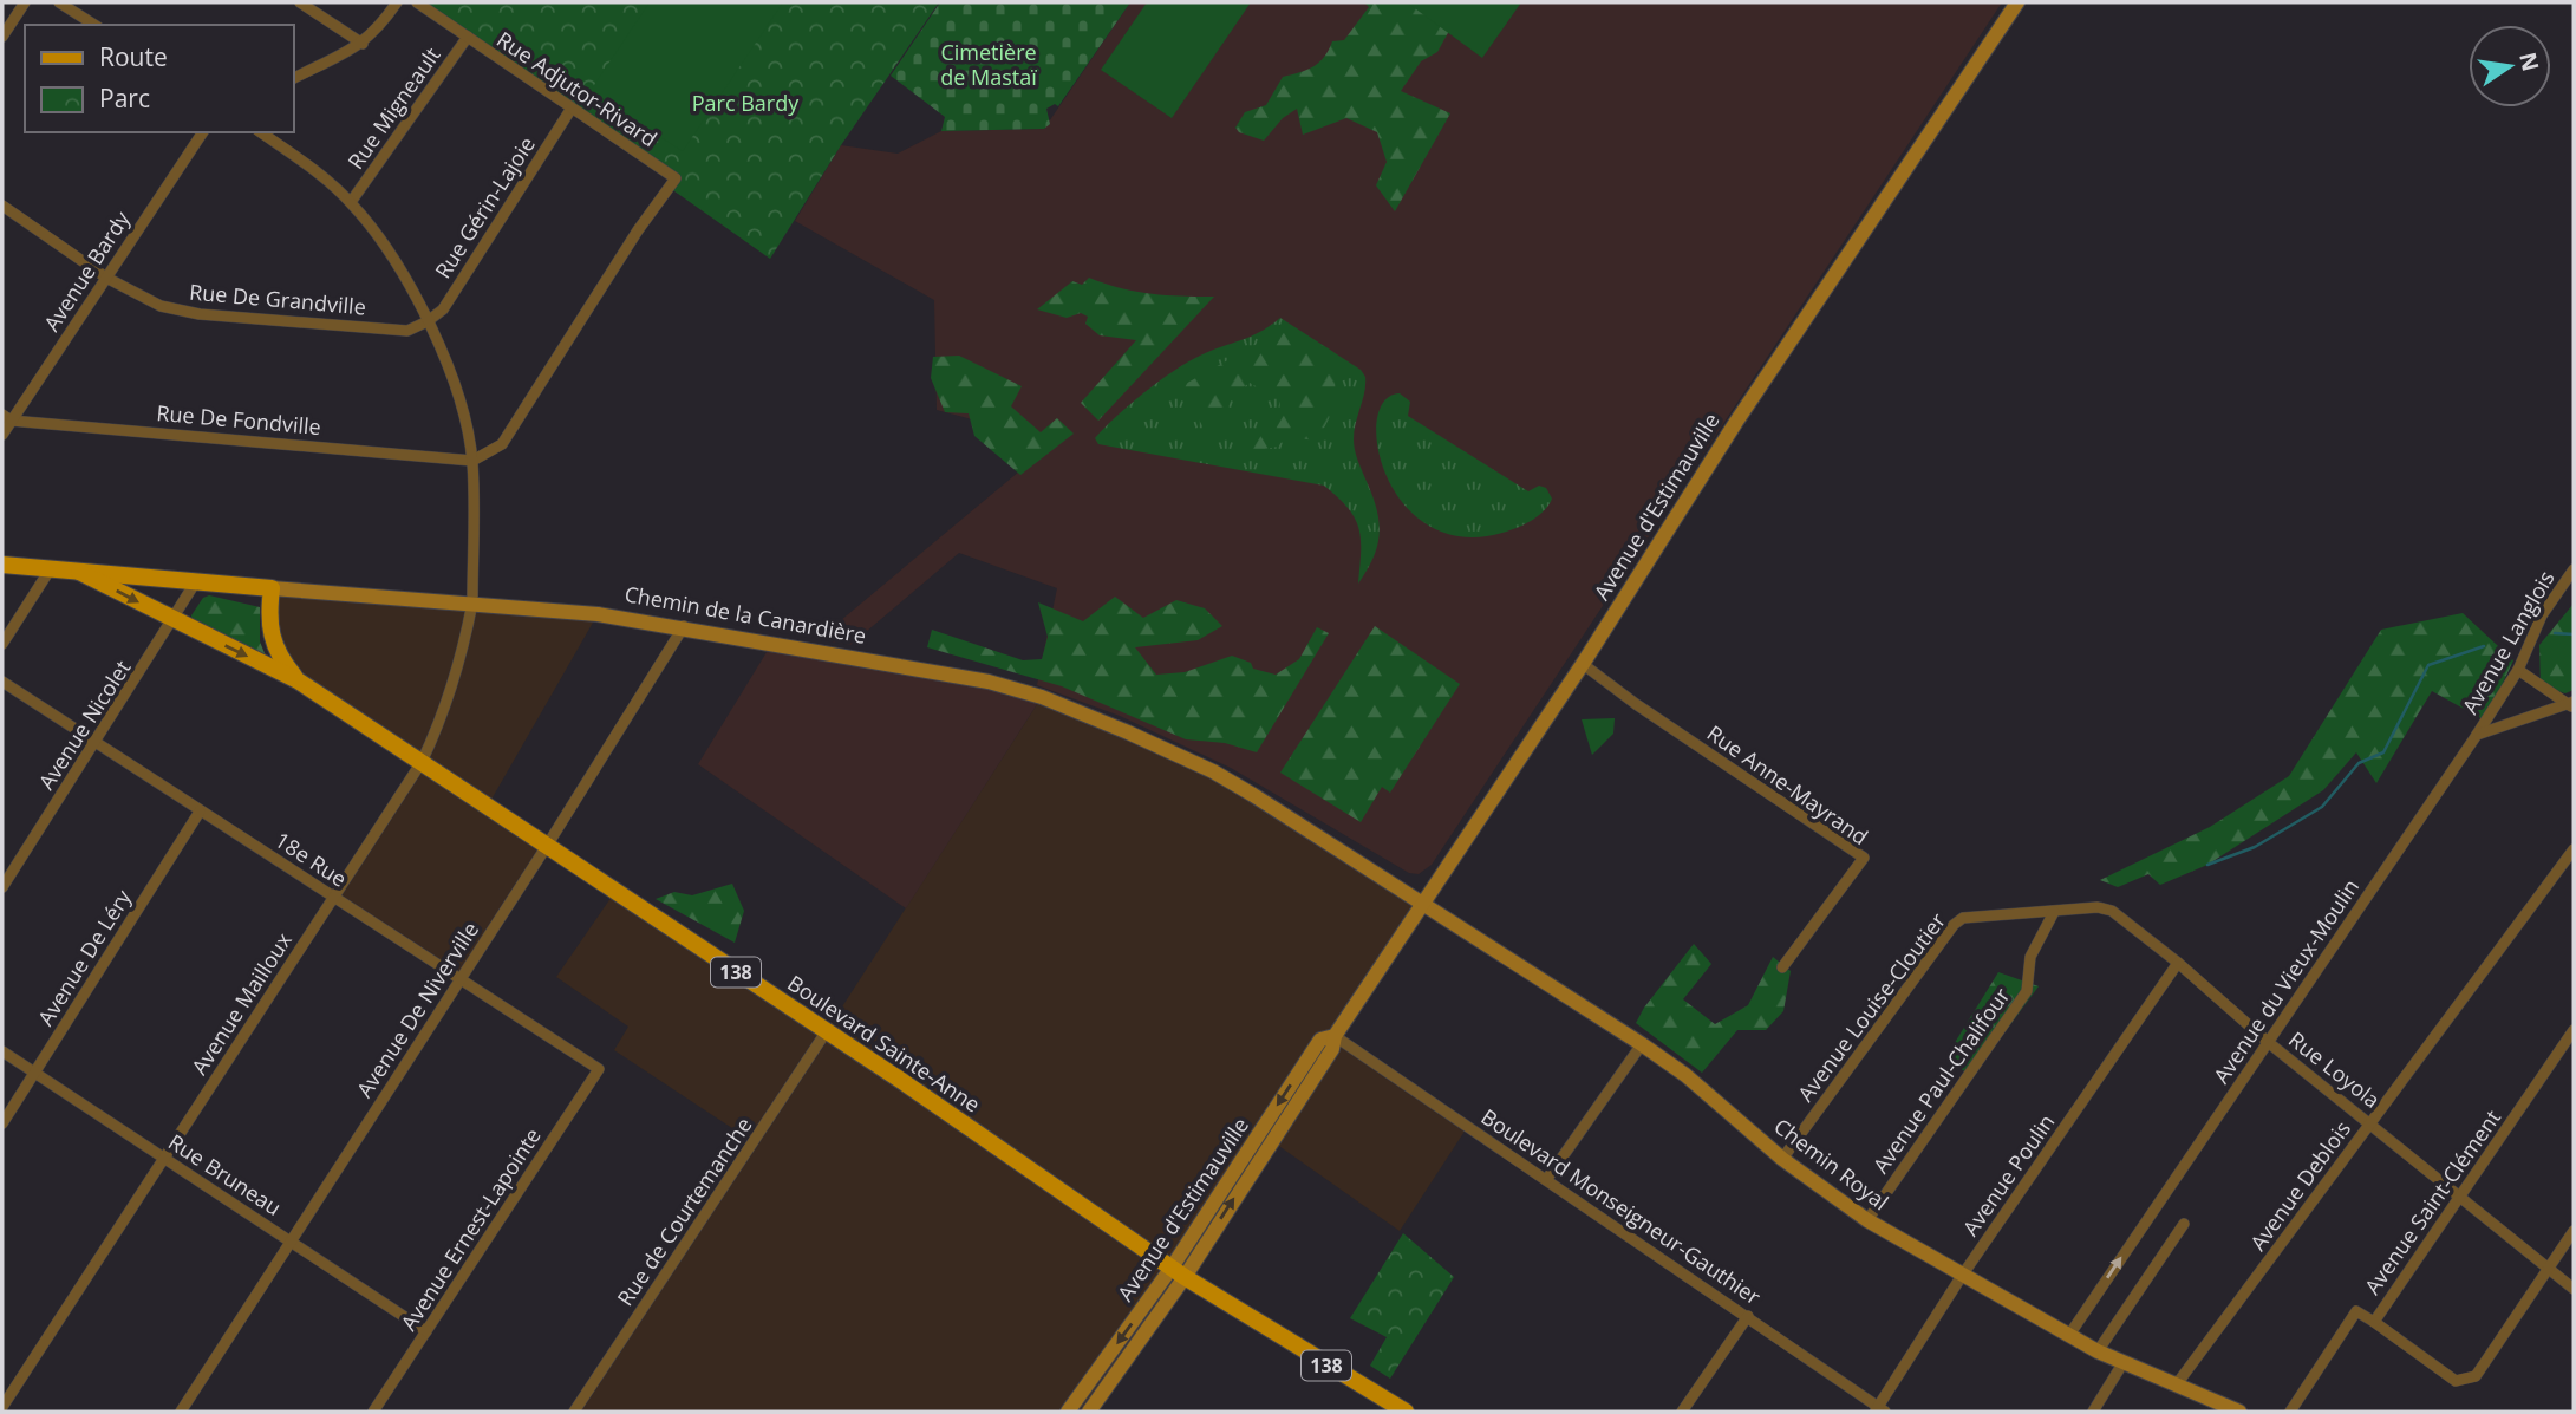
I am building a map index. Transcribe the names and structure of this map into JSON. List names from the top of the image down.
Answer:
{
  "streets": {
    "main road": [
      "Avenue d'Estimauville",
      "Chemin de la Canardière",
      "138",
      "Boulevard Sainte-Anne",
      "Chemin Royal"
    ],
    "street": [
      "Rue Adjutor-Rivard",
      "Rue Migneault",
      "Rue Gérin-Lajoie",
      "Avenue Bardy",
      "Rue De Grandville",
      "Rue De Fondville",
      "Avenue Langlois",
      "Avenue Nicolet",
      "Rue Anne-Mayrand",
      "18e Rue",
      "Avenue De Léry",
      "Avenue du Vieux-Moulin",
      "Avenue Mailloux",
      "Avenue Louise-Cloutier",
      "Avenue De Niverville",
      "Rue Loyola",
      "Avenue Paul-Chalifour",
      "Rue Bruneau",
      "Avenue Poulin",
      "Avenue Deblois",
      "Avenue Saint-Clément",
      "Boulevard Monseigneur-Gauthier",
      "Rue de Courtemanche",
      "Avenue Ernest-Lapointe"
    ]
  },
  "crossings": [
    ["Rue Adjutor-Rivard", "Rue Migneault"],
    ["Rue Adjutor-Rivard", "Rue Gérin-Lajoie"],
    ["Rue Adjutor-Rivard", "Rue De Fondville"],
    ["Rue Adjutor-Rivard", "Avenue Mailloux"],
    ["Rue Migneault", "Avenue Mailloux"],
    ["Rue Gérin-Lajoie", "Rue De Grandville"],
    ["Rue Gérin-Lajoie", "Avenue Mailloux"],
    ["Avenue Bardy", "Rue De Grandville"],
    ["Avenue Bardy", "Rue De Fondville"],
    ["Rue De Grandville", "Avenue Mailloux"],
    ["Rue De Fondville", "Avenue Mailloux"],
    ["Avenue d'Estimauville", "Chemin de la Canardière"],
    ["Avenue d'Estimauville", "Rue Anne-Mayrand"],
    ["Avenue d'Estimauville", "Boulevard Sainte-Anne"],
    ["Avenue d'Estimauville", "Chemin Royal"],
    ["Avenue d'Estimauville", "Boulevard Monseigneur-Gauthier"],
    ["Chemin de la Canardière", "Avenue Nicolet"],
    ["Chemin de la Canardière", "Avenue Mailloux"],
    ["Chemin de la Canardière", "Avenue De Niverville"],
    ["Chemin de la Canardière", "Boulevard Sainte-Anne"],
    ["Chemin de la Canardière", "Chemin Royal"],
    ["Avenue Langlois", "Avenue du Vieux-Moulin"],
    ["Avenue Nicolet", "18e Rue"],
    ["Avenue Nicolet", "Boulevard Sainte-Anne"],
    ["18e Rue", "Avenue De Léry"],
    ["18e Rue", "Avenue Mailloux"],
    ["18e Rue", "Avenue De Niverville"],
    ["18e Rue", "Avenue Ernest-Lapointe"],
    ["Avenue De Léry", "Rue Bruneau"],
    ["Avenue du Vieux-Moulin", "Rue Loyola"],
    ["Avenue du Vieux-Moulin", "Chemin Royal"],
    ["Avenue Mailloux", "Boulevard Sainte-Anne"],
    ["Avenue Mailloux", "Rue Bruneau"],
    ["Avenue Louise-Cloutier", "Rue Loyola"],
    ["Avenue Louise-Cloutier", "Chemin Royal"],
    ["Avenue De Niverville", "Boulevard Sainte-Anne"],
    ["Avenue De Niverville", "Rue Bruneau"],
    ["Boulevard Sainte-Anne", "Rue de Courtemanche"],
    ["Rue Loyola", "Avenue Paul-Chalifour"],
    ["Rue Loyola", "Avenue Poulin"],
    ["Rue Loyola", "Avenue Deblois"],
    ["Rue Loyola", "Avenue Saint-Clément"],
    ["Avenue Paul-Chalifour", "Chemin Royal"],
    ["Chemin Royal", "Avenue Poulin"],
    ["Chemin Royal", "Avenue Deblois"],
    ["Rue Bruneau", "Avenue Ernest-Lapointe"],
    ["Avenue Poulin", "Boulevard Monseigneur-Gauthier"]
  ],
  "parks": ["Cimetière de Mastaï", "Parc Bardy"],
  "legend": ["Route", "Parc"],
  "north": "right"
}
